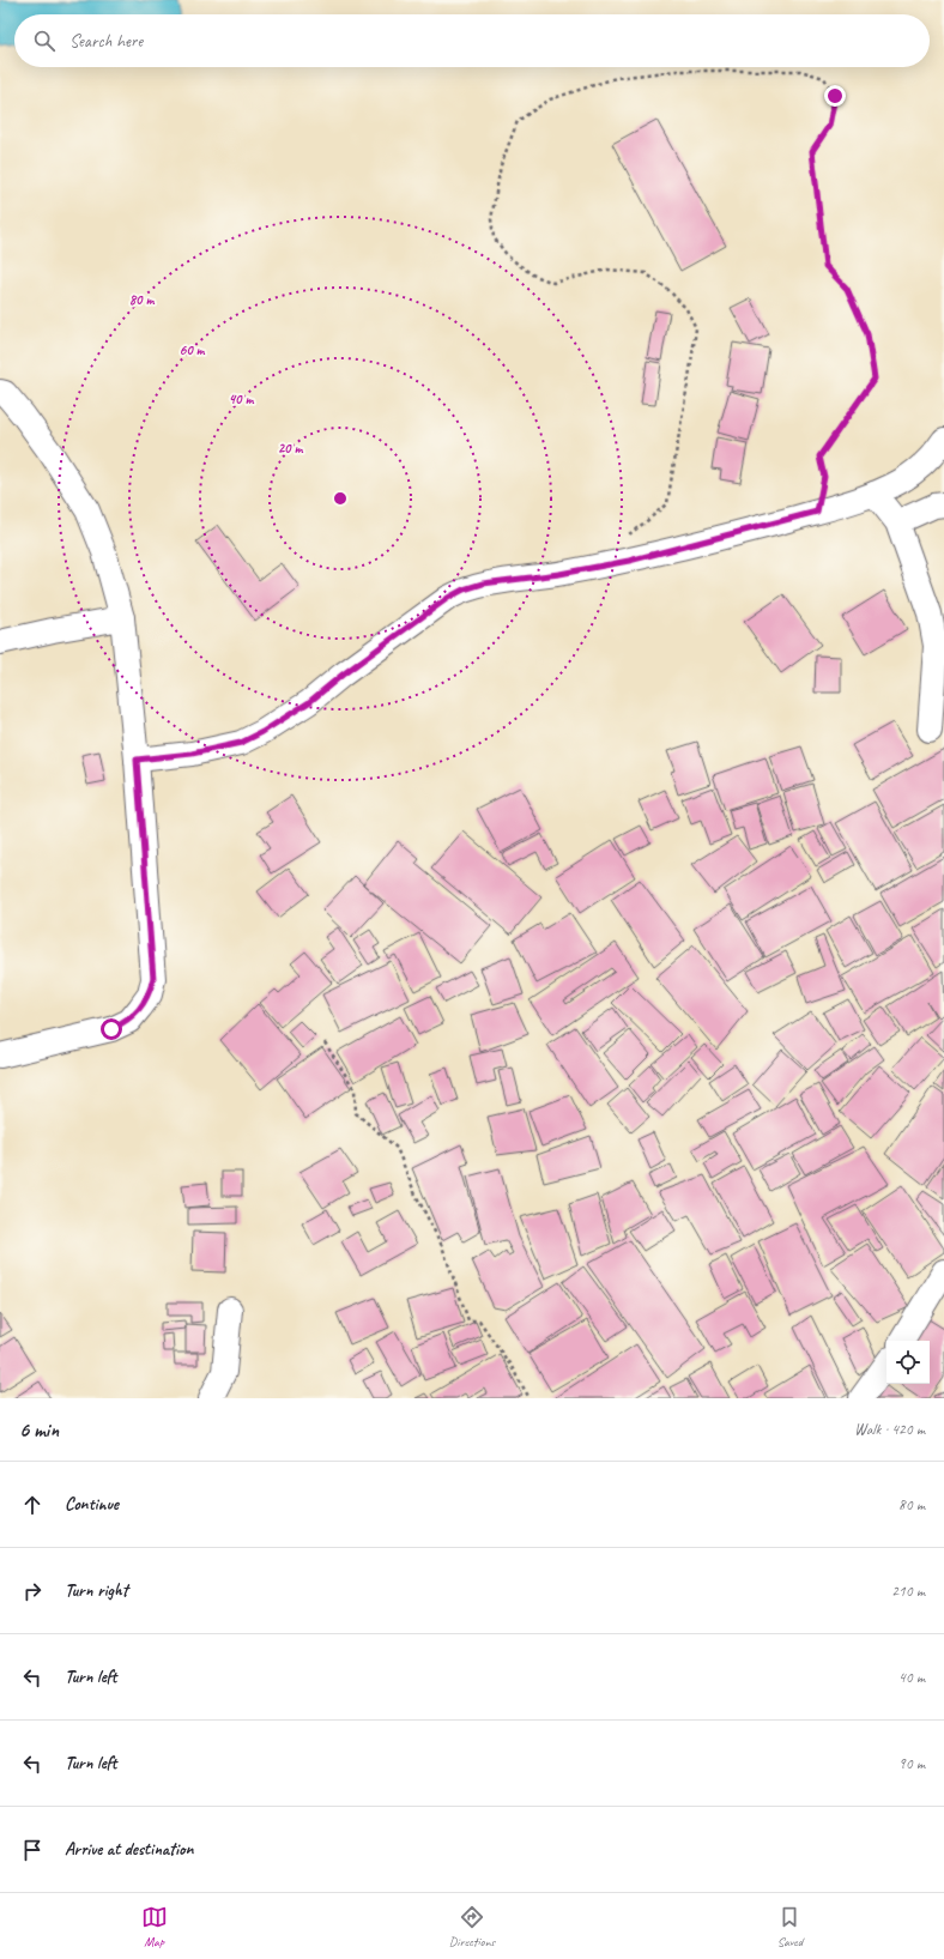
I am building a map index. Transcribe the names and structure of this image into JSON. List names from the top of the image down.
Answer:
{
  "page": {
    "search": "Search here",
    "heading": ["6 min", "Walk · 420 m"],
    "list": [
      ["Continue", "80 m"],
      ["Turn right", "210 m"],
      ["Turn left", "40 m"],
      ["Turn left", "90 m"],
      "Arrive at destination"
    ],
    "nav": ["Map", "Directions", "Saved"]
  },
  "rings": [
    "80 m",
    "60 m",
    "40 m",
    "20 m"
  ]
}
